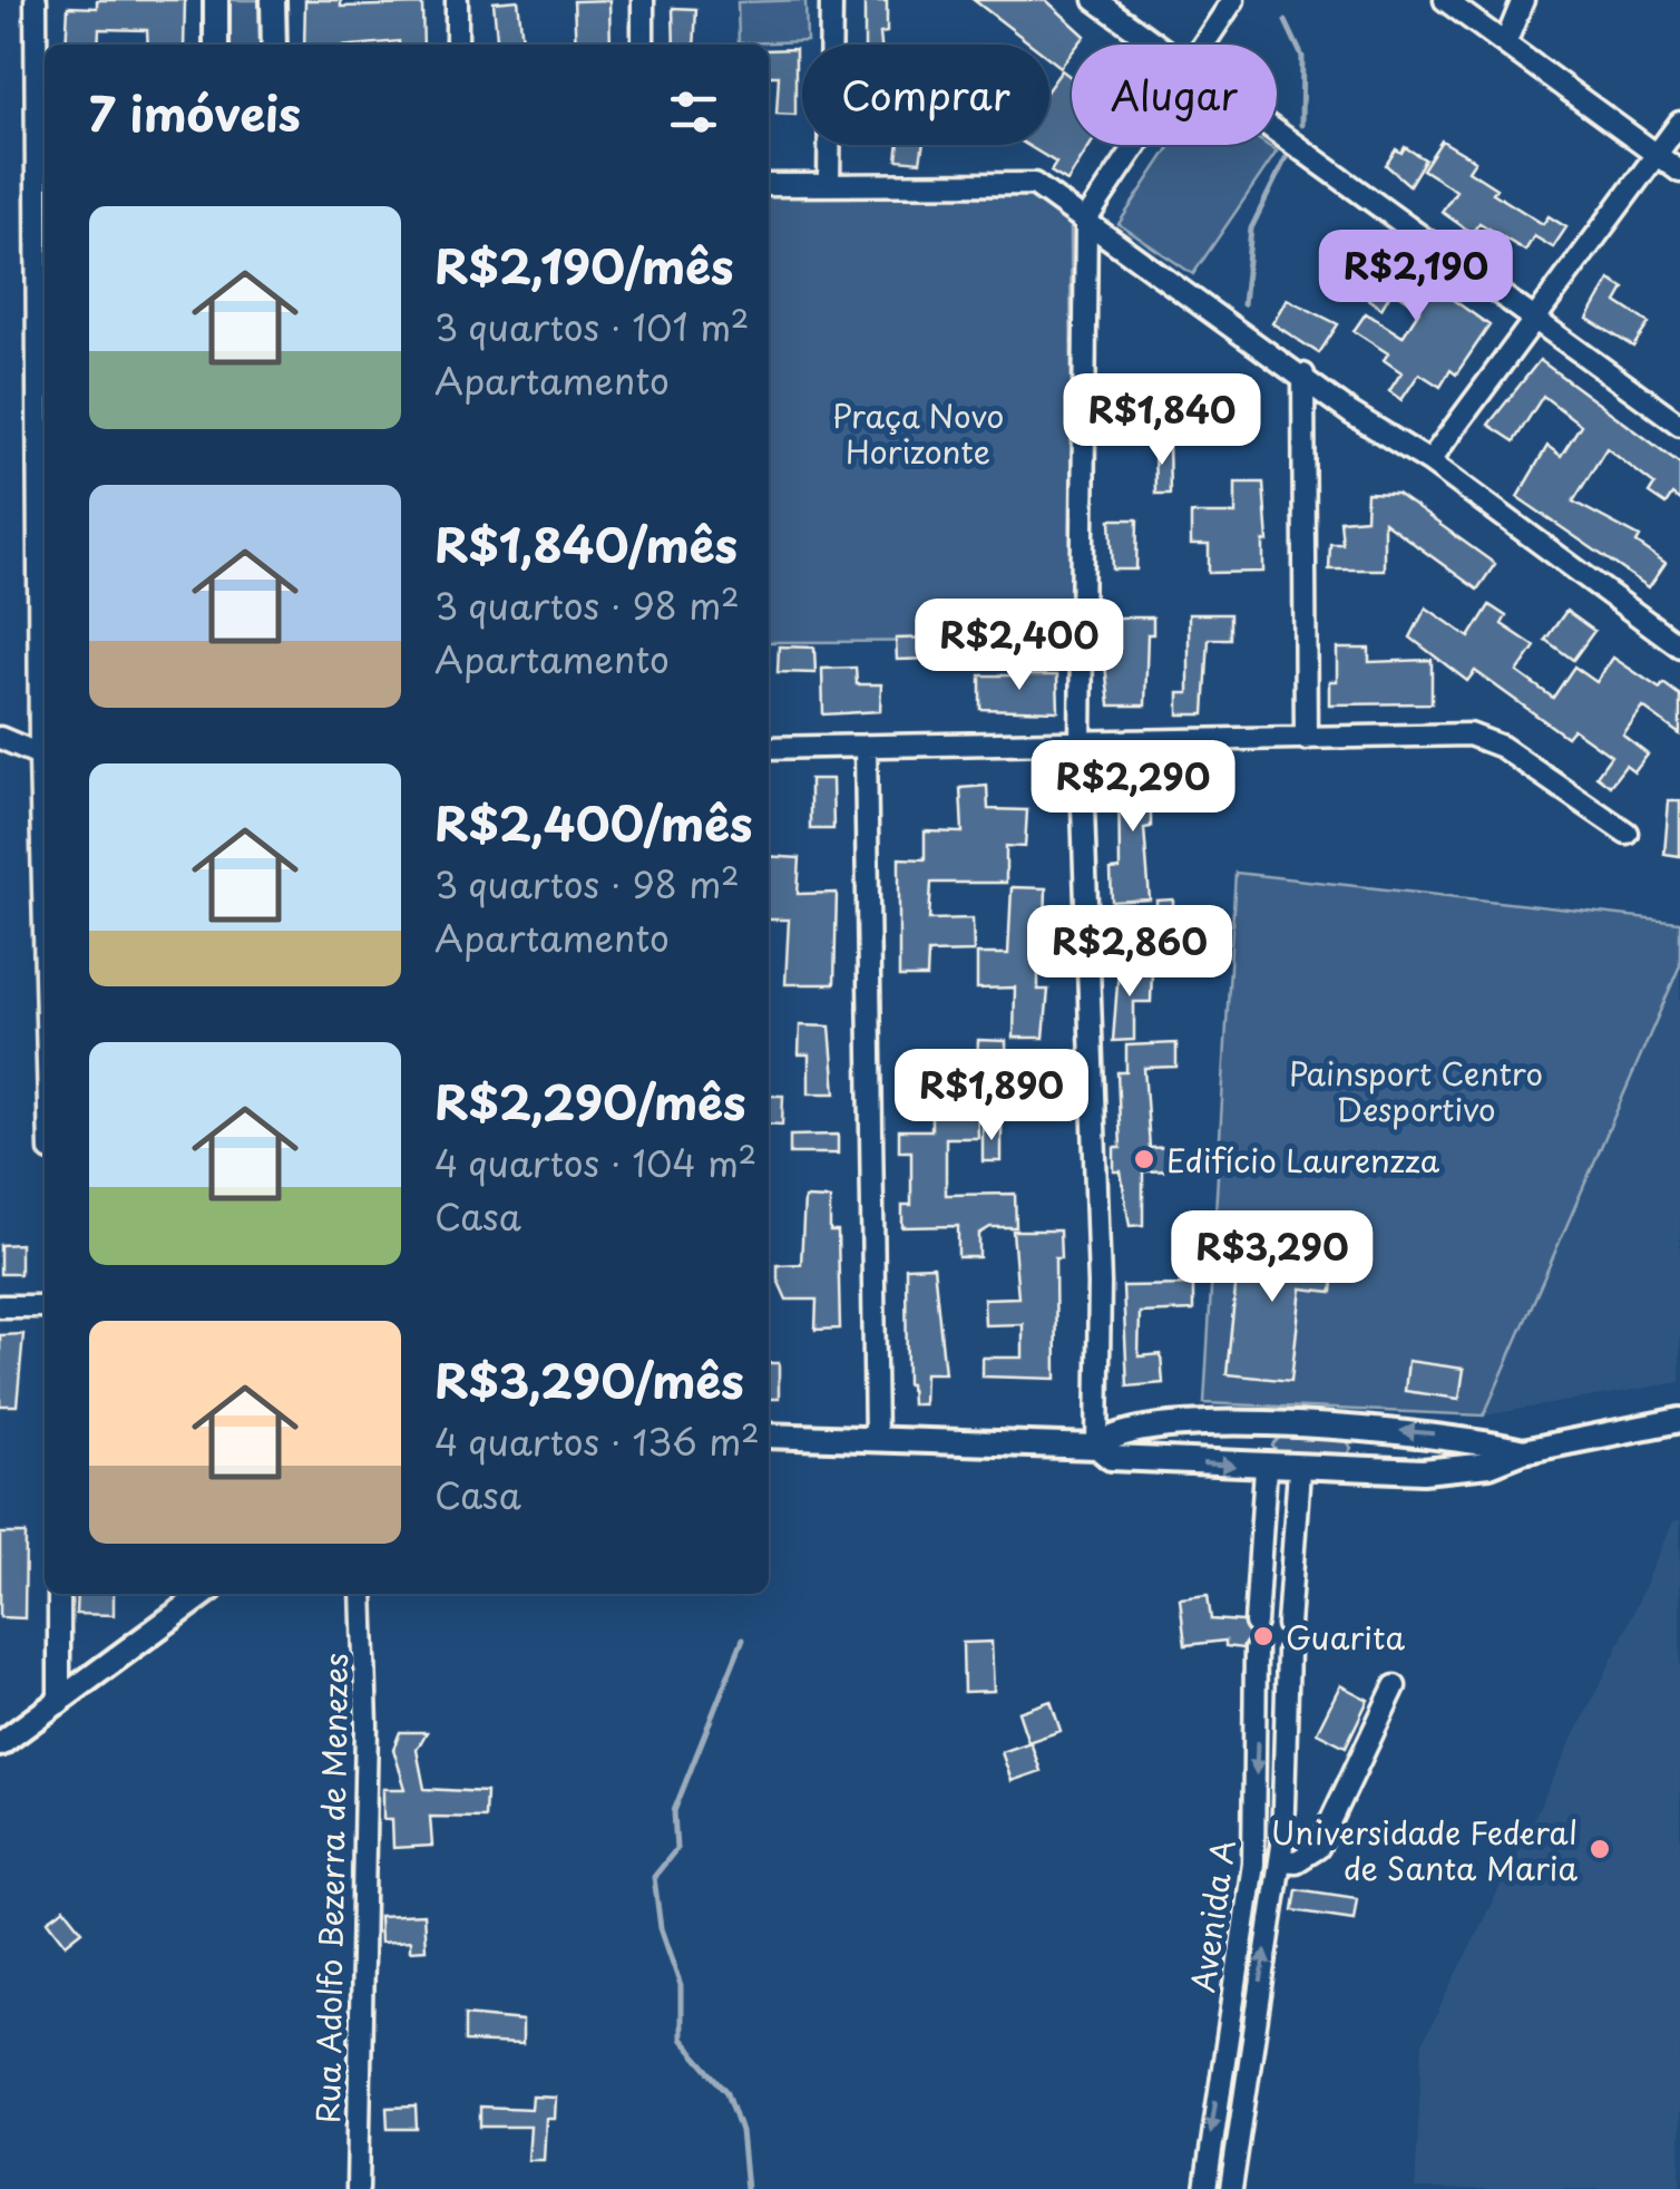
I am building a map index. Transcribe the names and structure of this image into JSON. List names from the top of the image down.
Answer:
{
  "streets": {
    "street": ["Rua Adolfo Bezerra de Menezes", "Avenida A"]
  },
  "parks": ["Praça Novo Horizonte", "Painsport Centro Desportivo"],
  "places": ["Edifício Laurenzza", "Guarita", "Universidade Federal de Santa Maria"],
  "page": {
    "chip": ["Comprar", "Alugar"],
    "heading": "7 imóveis",
    "list": [
      {
        "name": "R$2,190/mês",
        "note": "3 quartos · 101 m² · Apartamento"
      },
      {
        "name": "R$1,840/mês",
        "note": "3 quartos · 98 m² · Apartamento"
      },
      {
        "name": "R$2,400/mês",
        "note": "3 quartos · 98 m² · Apartamento"
      },
      {
        "name": "R$2,290/mês",
        "note": "4 quartos · 104 m² · Casa"
      },
      {
        "name": "R$3,290/mês",
        "note": "4 quartos · 136 m² · Casa"
      }
    ],
    "price": [
      "R$2,190",
      "R$1,840",
      "R$2,400",
      "R$2,290",
      "R$2,860",
      "R$1,890",
      "R$3,290"
    ]
  }
}
